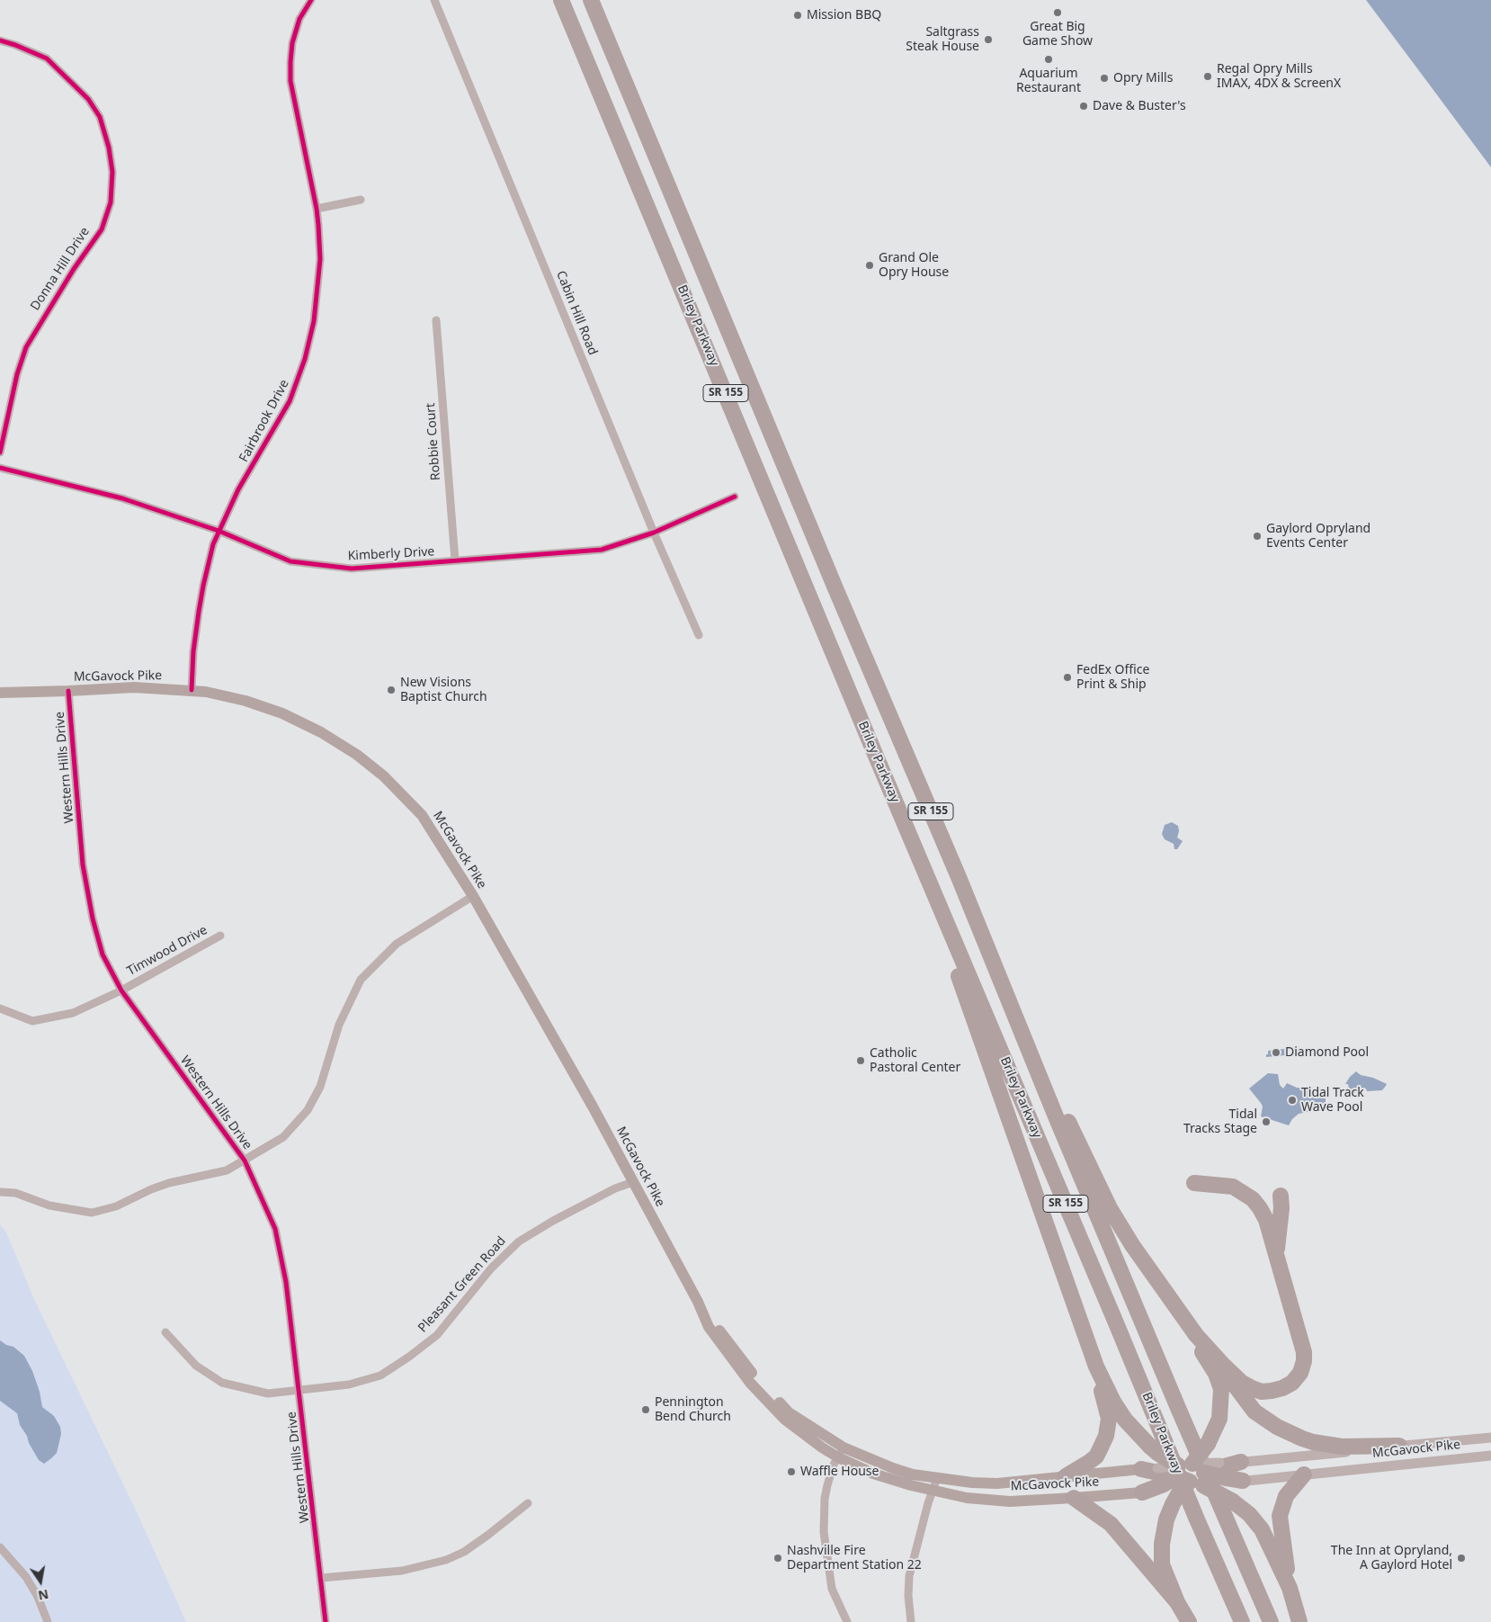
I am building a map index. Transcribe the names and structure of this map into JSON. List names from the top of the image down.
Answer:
{
  "streets": {
    "highway": ["Briley Parkway", "SR 155"],
    "main road": ["McGavock Pike"],
    "street": [
      "Donna Hill Drive",
      "Cabin Hill Road",
      "Fairbrook Drive",
      "Robbie Court",
      "Kimberly Drive",
      "Western Hills Drive",
      "Timwood Drive",
      "Pleasant Green Road"
    ]
  },
  "crossings": [
    ["Cabin Hill Road", "Kimberly Drive"],
    ["Fairbrook Drive", "Kimberly Drive"],
    ["Fairbrook Drive", "McGavock Pike"],
    ["Robbie Court", "Kimberly Drive"],
    ["McGavock Pike", "Western Hills Drive"],
    ["McGavock Pike", "Pleasant Green Road"],
    ["Western Hills Drive", "Timwood Drive"],
    ["Western Hills Drive", "Pleasant Green Road"]
  ],
  "places": [
    "Great Big Game Show",
    "Mission BBQ",
    "Saltgrass Steak House",
    "Aquarium Restaurant",
    "Regal Opry Mills IMAX, 4DX & ScreenX",
    "Opry Mills",
    "Dave & Buster's",
    "Grand Ole Opry House",
    "Gaylord Opryland Events Center",
    "FedEx Office Print & Ship",
    "New Visions Baptist Church",
    "Diamond Pool",
    "Catholic Pastoral Center",
    "Tidal Track Wave Pool",
    "Tidal Tracks Stage",
    "Pennington Bend Church",
    "Waffle House",
    "Nashville Fire Department Station 22",
    "The Inn at Opryland, A Gaylord Hotel"
  ],
  "north": "bottom"
}
